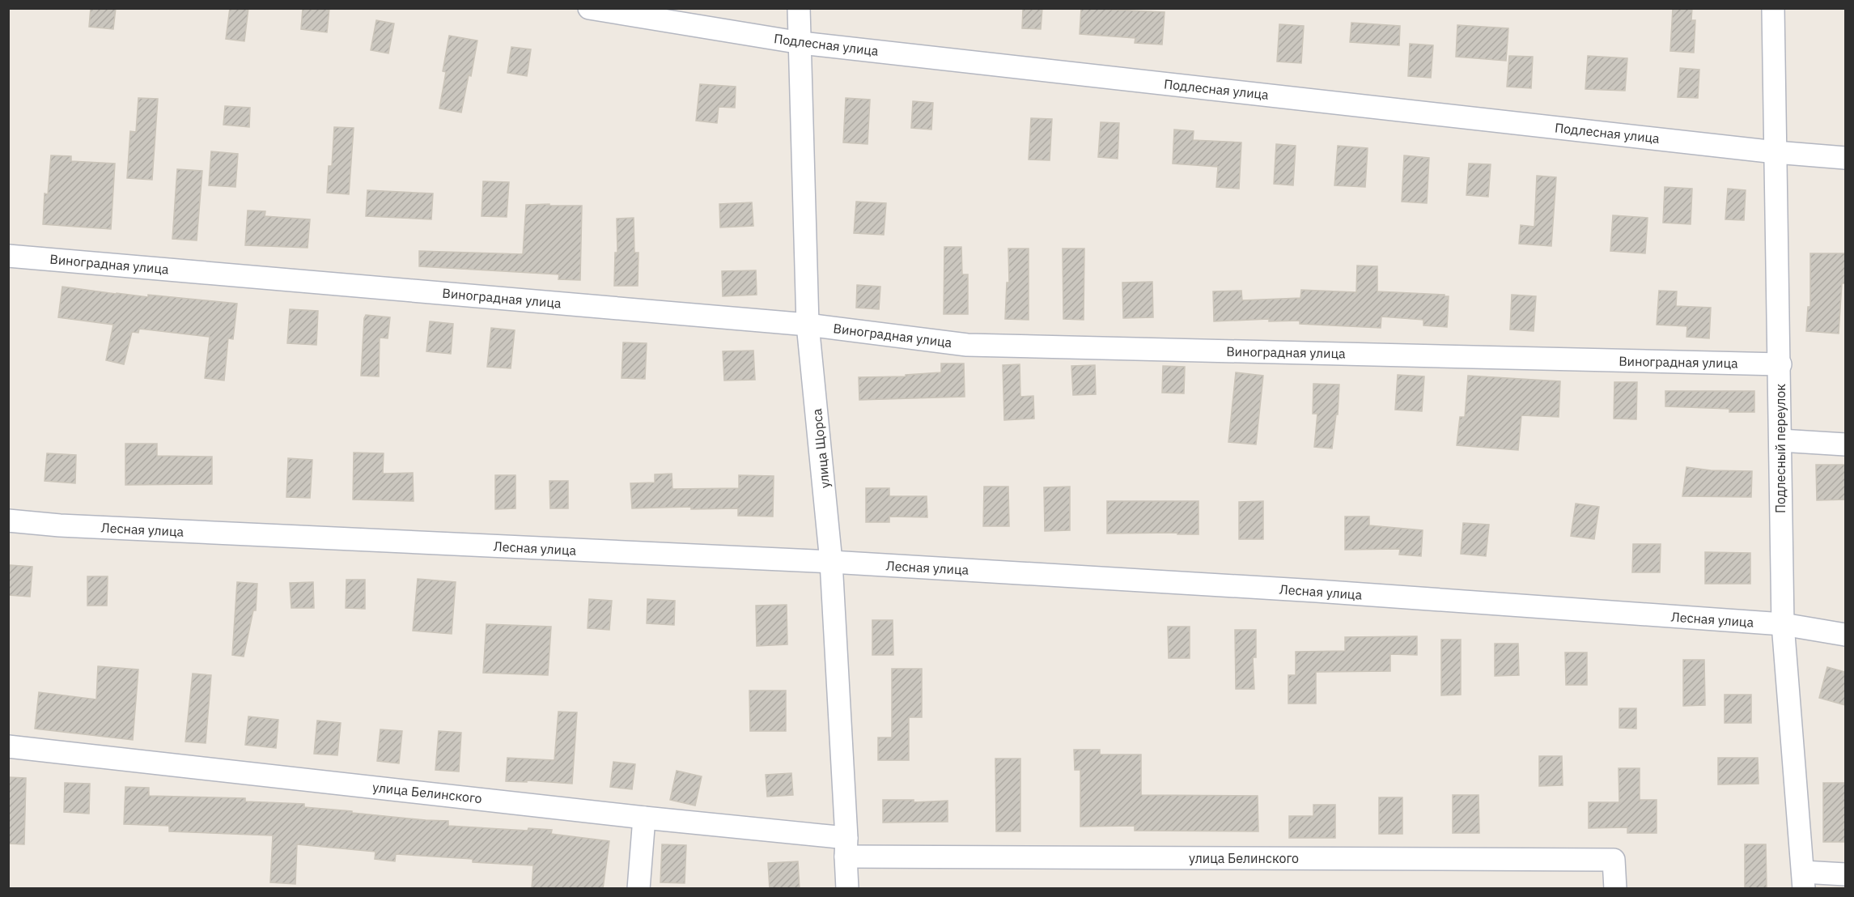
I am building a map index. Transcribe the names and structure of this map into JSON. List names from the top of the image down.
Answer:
{
  "streets": {
    "street": [
      "Подлесная улица",
      "Виноградная улица",
      "улица Щорса",
      "Подлесный переулок",
      "Лесная улица",
      "улица Белинского"
    ]
  },
  "crossings": [
    ["Подлесная улица", "улица Щорса"],
    ["Подлесная улица", "Подлесный переулок"],
    ["Виноградная улица", "улица Щорса"],
    ["Виноградная улица", "Подлесный переулок"],
    ["улица Щорса", "Лесная улица"],
    ["улица Щорса", "улица Белинского"],
    ["Подлесный переулок", "Лесная улица"]
  ]
}
